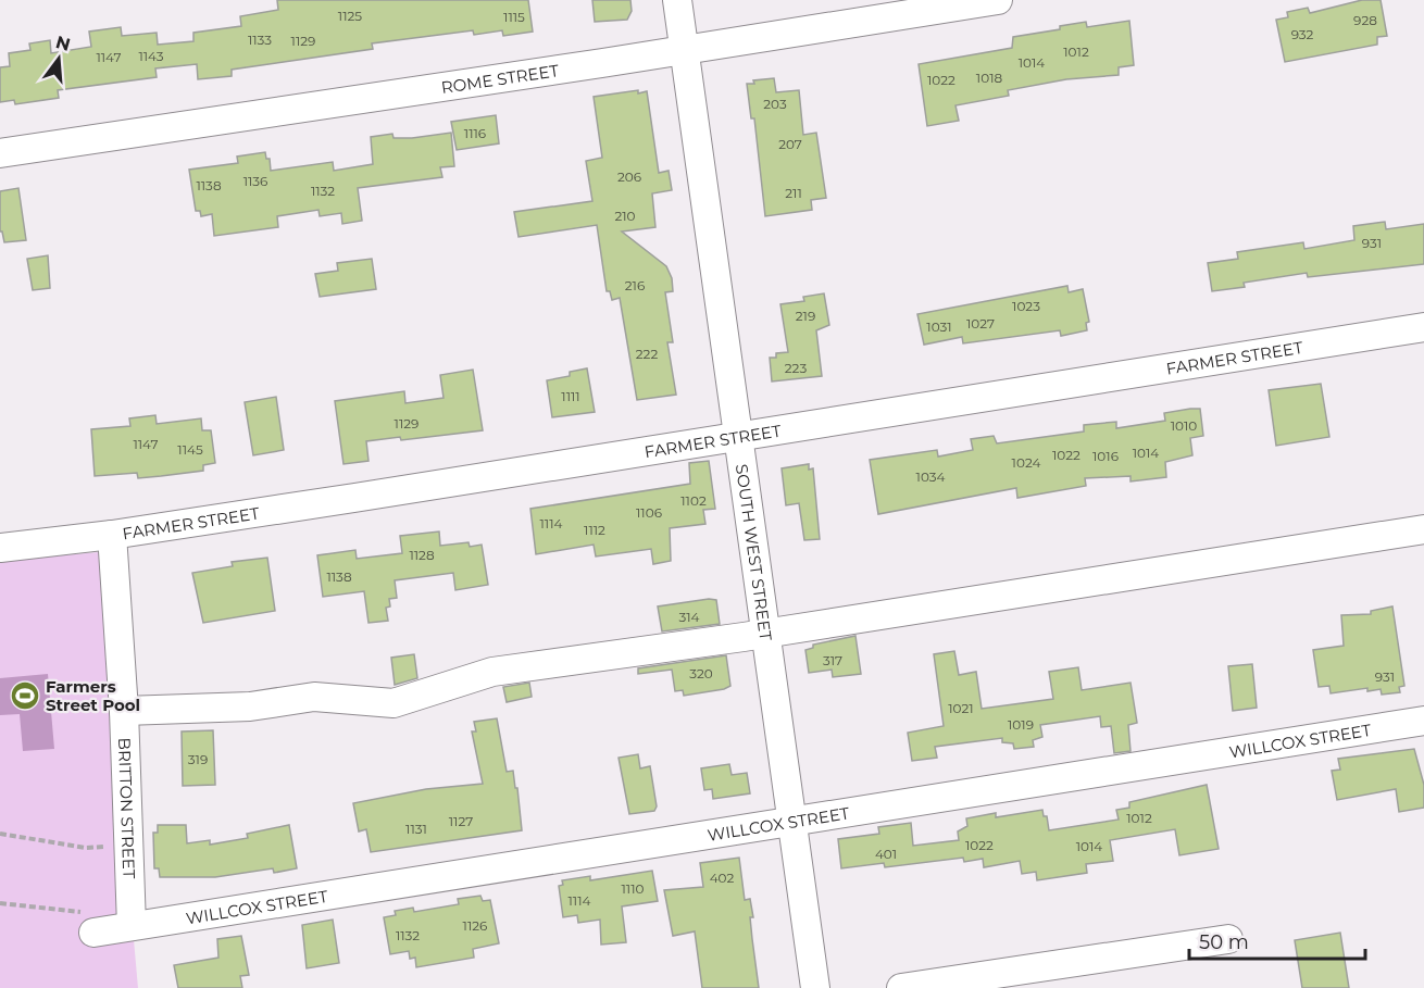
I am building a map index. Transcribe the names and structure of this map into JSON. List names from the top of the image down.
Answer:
{
  "streets": {
    "street": [
      "ROME STREET",
      "FARMER STREET",
      "SOUTH WEST STREET",
      "WILLCOX STREET",
      "BRITTON STREET"
    ]
  },
  "crossings": [
    ["ROME STREET", "SOUTH WEST STREET"],
    ["FARMER STREET", "SOUTH WEST STREET"],
    ["FARMER STREET", "BRITTON STREET"],
    ["SOUTH WEST STREET", "WILLCOX STREET"],
    ["WILLCOX STREET", "BRITTON STREET"]
  ],
  "places": {
    "sports": ["Farmers Street Pool"]
  },
  "house_numbers": [
    "1125",
    "1115",
    "928",
    "932",
    "1133",
    "1129",
    "1012",
    "1143",
    "1147",
    "1014",
    "1018",
    "1022",
    "203",
    "1116",
    "207",
    "206",
    "1136",
    "1138",
    "1132",
    "211",
    "210",
    "931",
    "216",
    "1023",
    "219",
    "1027",
    "1031",
    "222",
    "223",
    "1111",
    "1129",
    "1010",
    "1147",
    "1145",
    "1014",
    "1022",
    "1016",
    "1024",
    "1034",
    "1102",
    "1106",
    "1114",
    "1112",
    "1128",
    "1138",
    "314",
    "317",
    "320",
    "931",
    "1021",
    "1019",
    "319",
    "1012",
    "1127",
    "1131",
    "1022",
    "1014",
    "401",
    "402",
    "1110",
    "1114",
    "1126",
    "1132"
  ],
  "scale_bar": "50 m",
  "north": "top"
}
